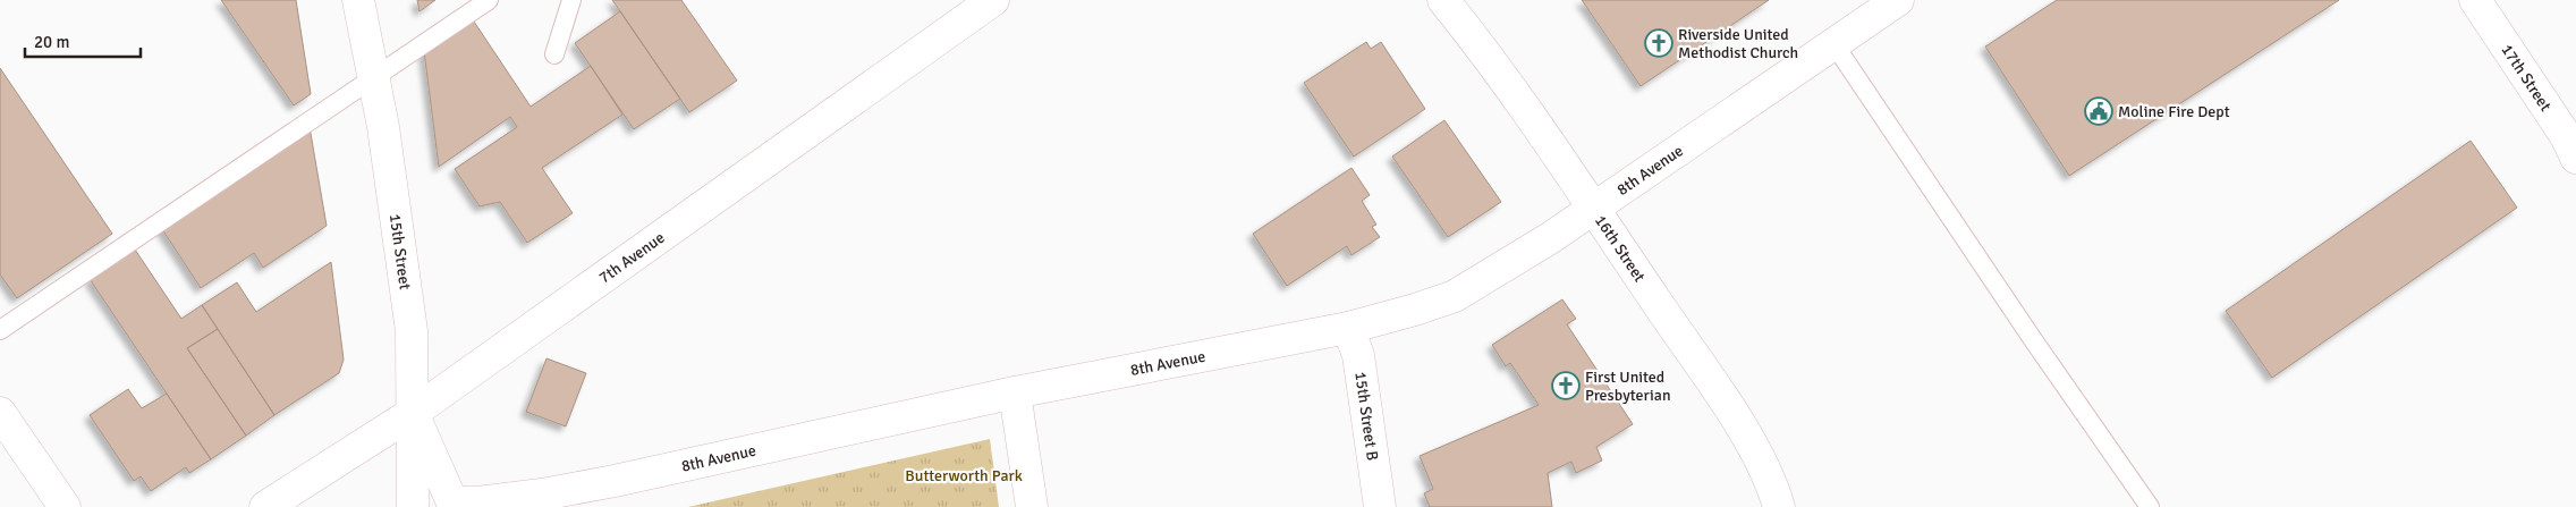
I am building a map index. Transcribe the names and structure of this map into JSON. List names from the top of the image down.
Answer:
{
  "streets": {
    "street": [
      "17th Street",
      "8th Avenue",
      "16th Street",
      "15th Street",
      "7th Avenue",
      "15th Street B"
    ]
  },
  "crossings": [
    ["8th Avenue", "16th Street"],
    ["8th Avenue", "15th Street"],
    ["8th Avenue", "7th Avenue"],
    ["8th Avenue", "15th Street B"],
    ["15th Street", "7th Avenue"]
  ],
  "parks": ["Butterworth Park"],
  "places": {
    "church": ["Riverside United Methodist Church", "First United Presbyterian"],
    "public building": ["Moline Fire Dept"]
  },
  "scale_bar": "20 m"
}
